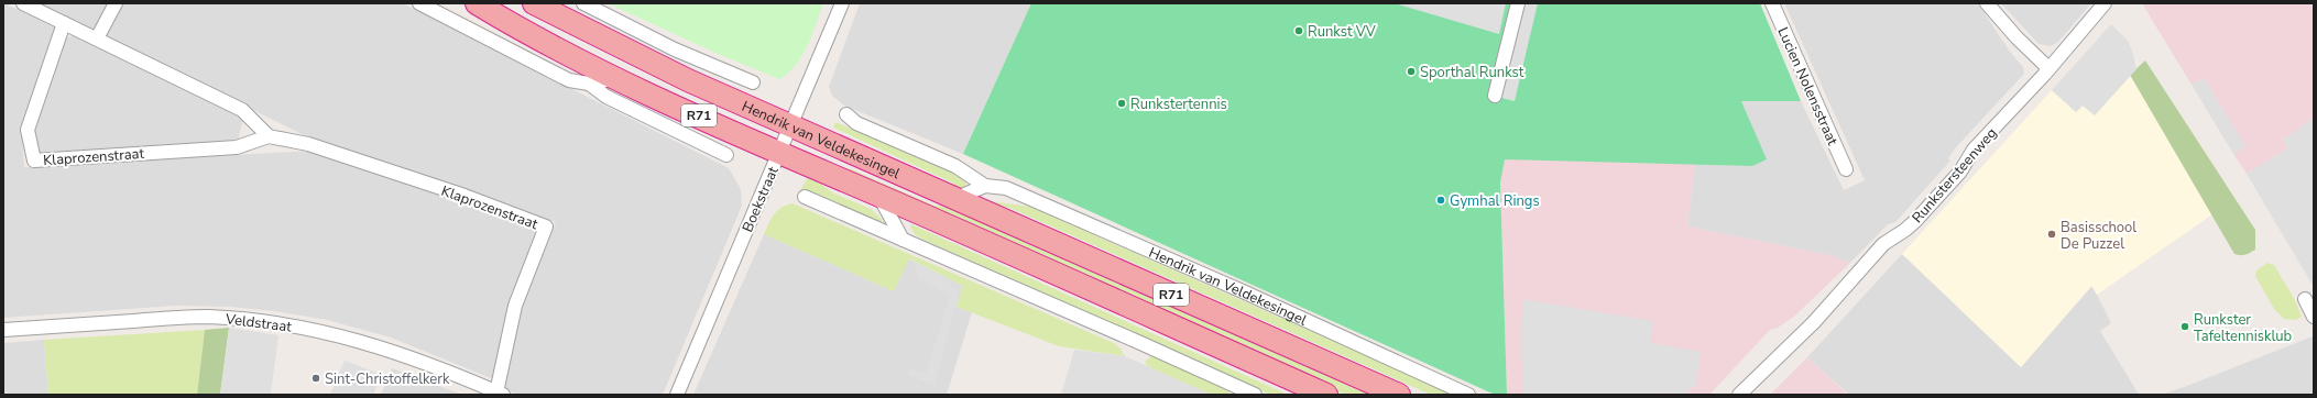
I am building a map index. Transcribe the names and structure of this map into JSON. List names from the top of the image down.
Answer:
{
  "streets": {
    "highway": ["R71", "Hendrik van Veldekesingel"],
    "street": [
      "Lucien Nolensstraat",
      "Klaprozenstraat",
      "Runkstersteenweg",
      "Boekstraat",
      "Veldstraat"
    ]
  },
  "crossings": [
    ["Hendrik van Veldekesingel", "Boekstraat"],
    ["Klaprozenstraat", "Veldstraat"]
  ],
  "places": [
    "Runkst VV",
    "Sporthal Runkst",
    "Runkstertennis",
    "Gymhal Rings",
    "Basisschool De Puzzel",
    "Runkster Tafeltennisklub",
    "Sint-Christoffelkerk"
  ]
}
